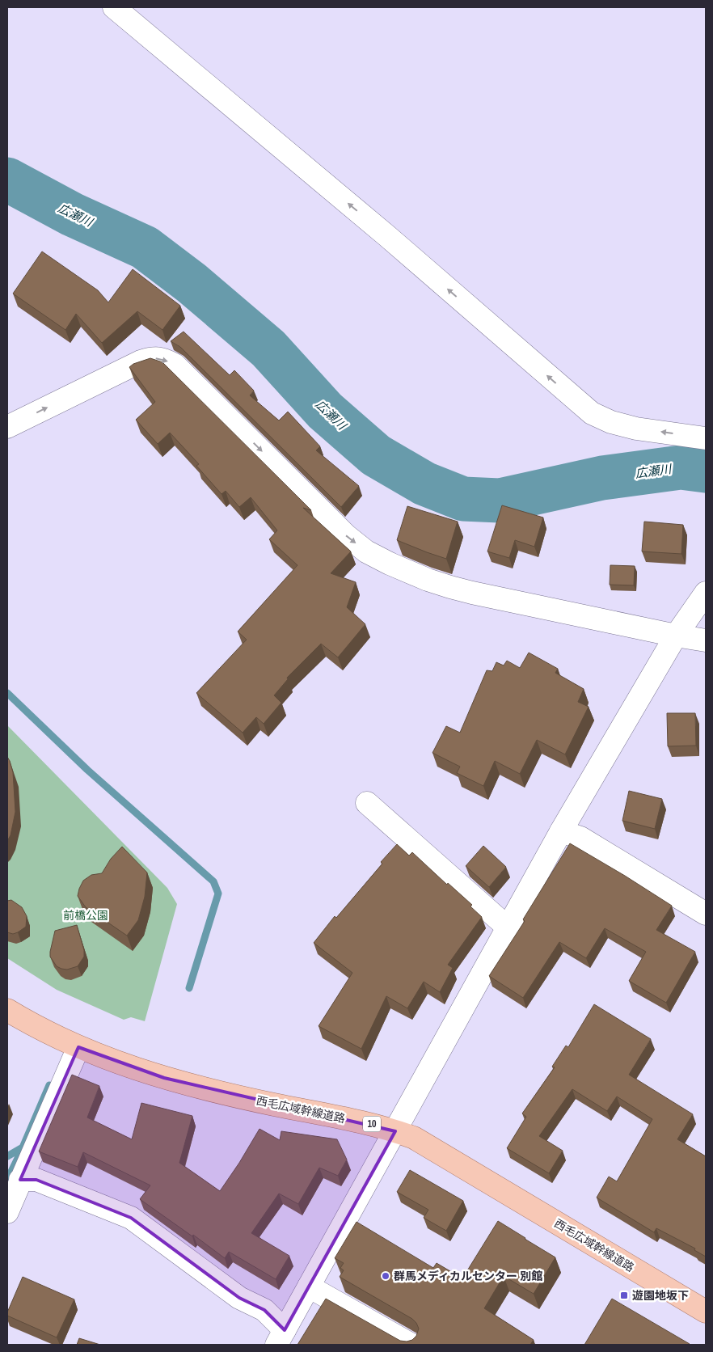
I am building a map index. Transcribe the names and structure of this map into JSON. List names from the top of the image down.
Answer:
{
  "streets": {
    "main road": ["西毛広域幹線道路", "10"]
  },
  "water": ["広瀬川"],
  "parks": ["前橋公園"],
  "places": {
    "other": ["群馬メディカルセンター 別館"],
    "transit": ["遊園地坂下"]
  }
}
